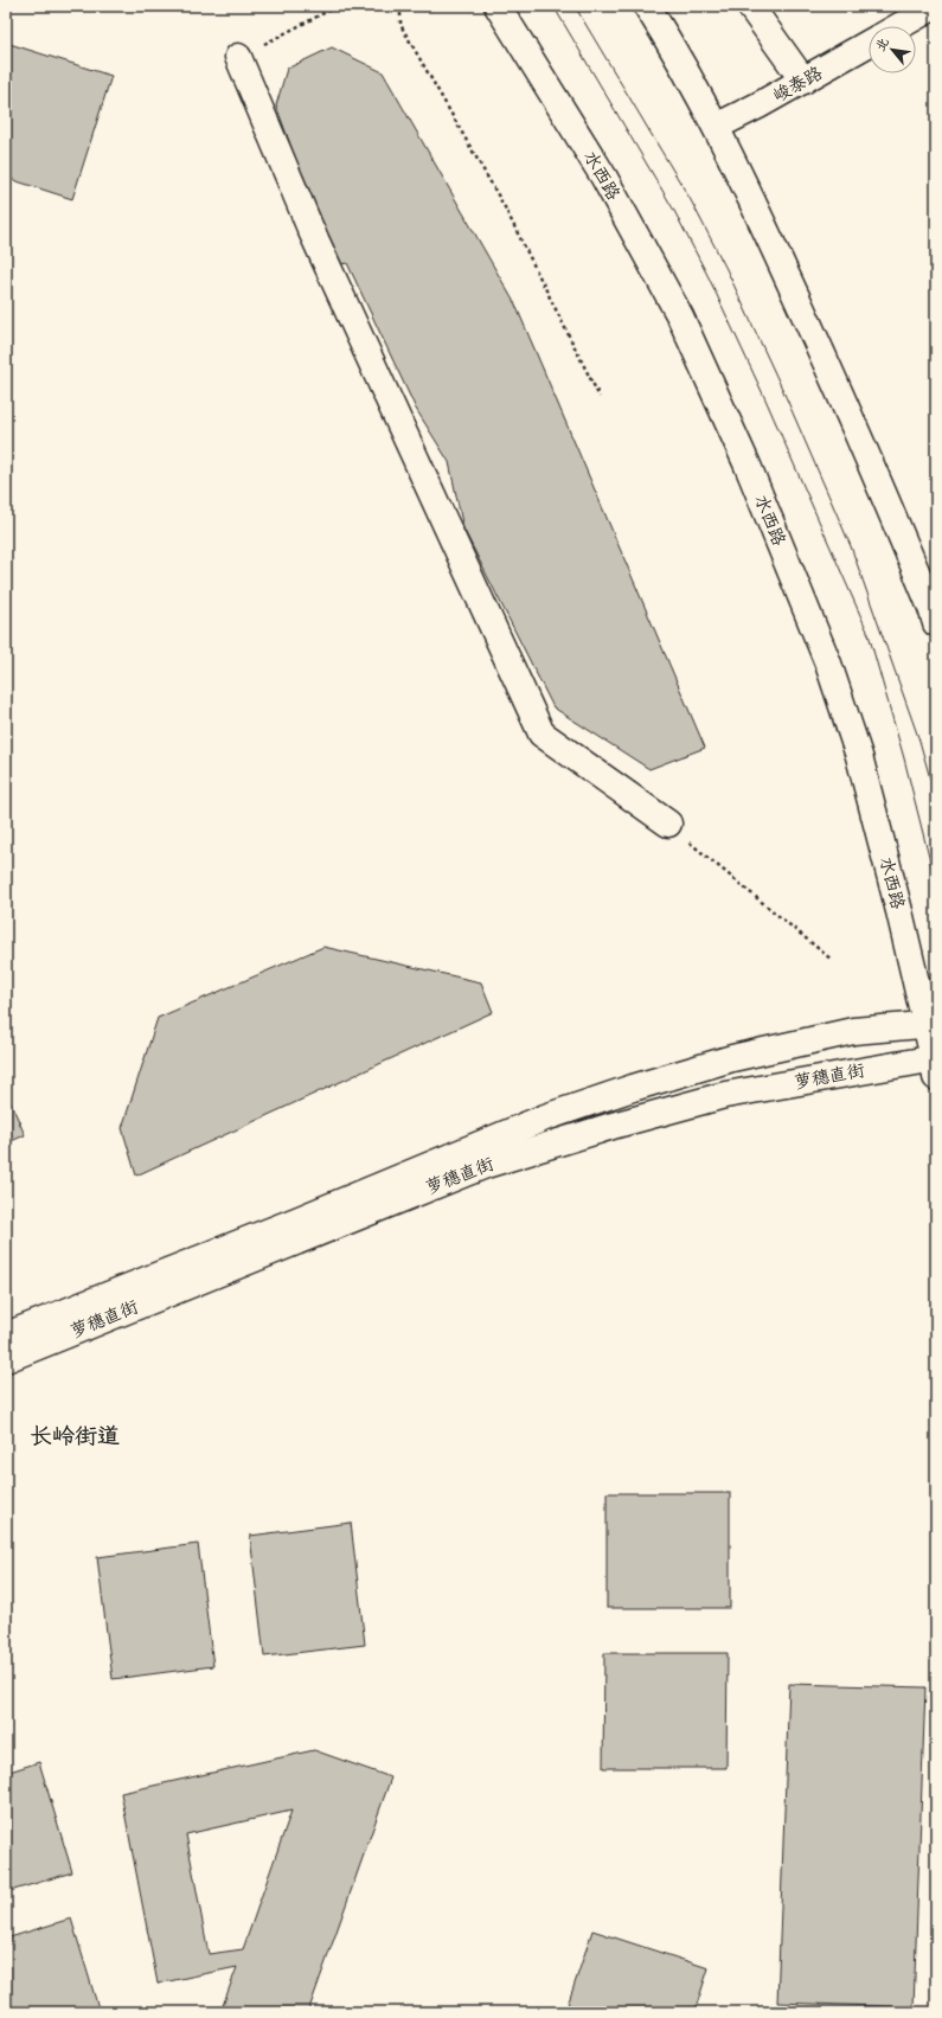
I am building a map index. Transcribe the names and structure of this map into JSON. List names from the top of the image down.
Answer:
{
  "streets": {
    "street": ["峻泰路", "水西路", "萝穗直街"]
  },
  "crossings": [
    ["水西路", "萝穗直街"]
  ],
  "districts": ["长岭街道"],
  "north": "top left"
}
